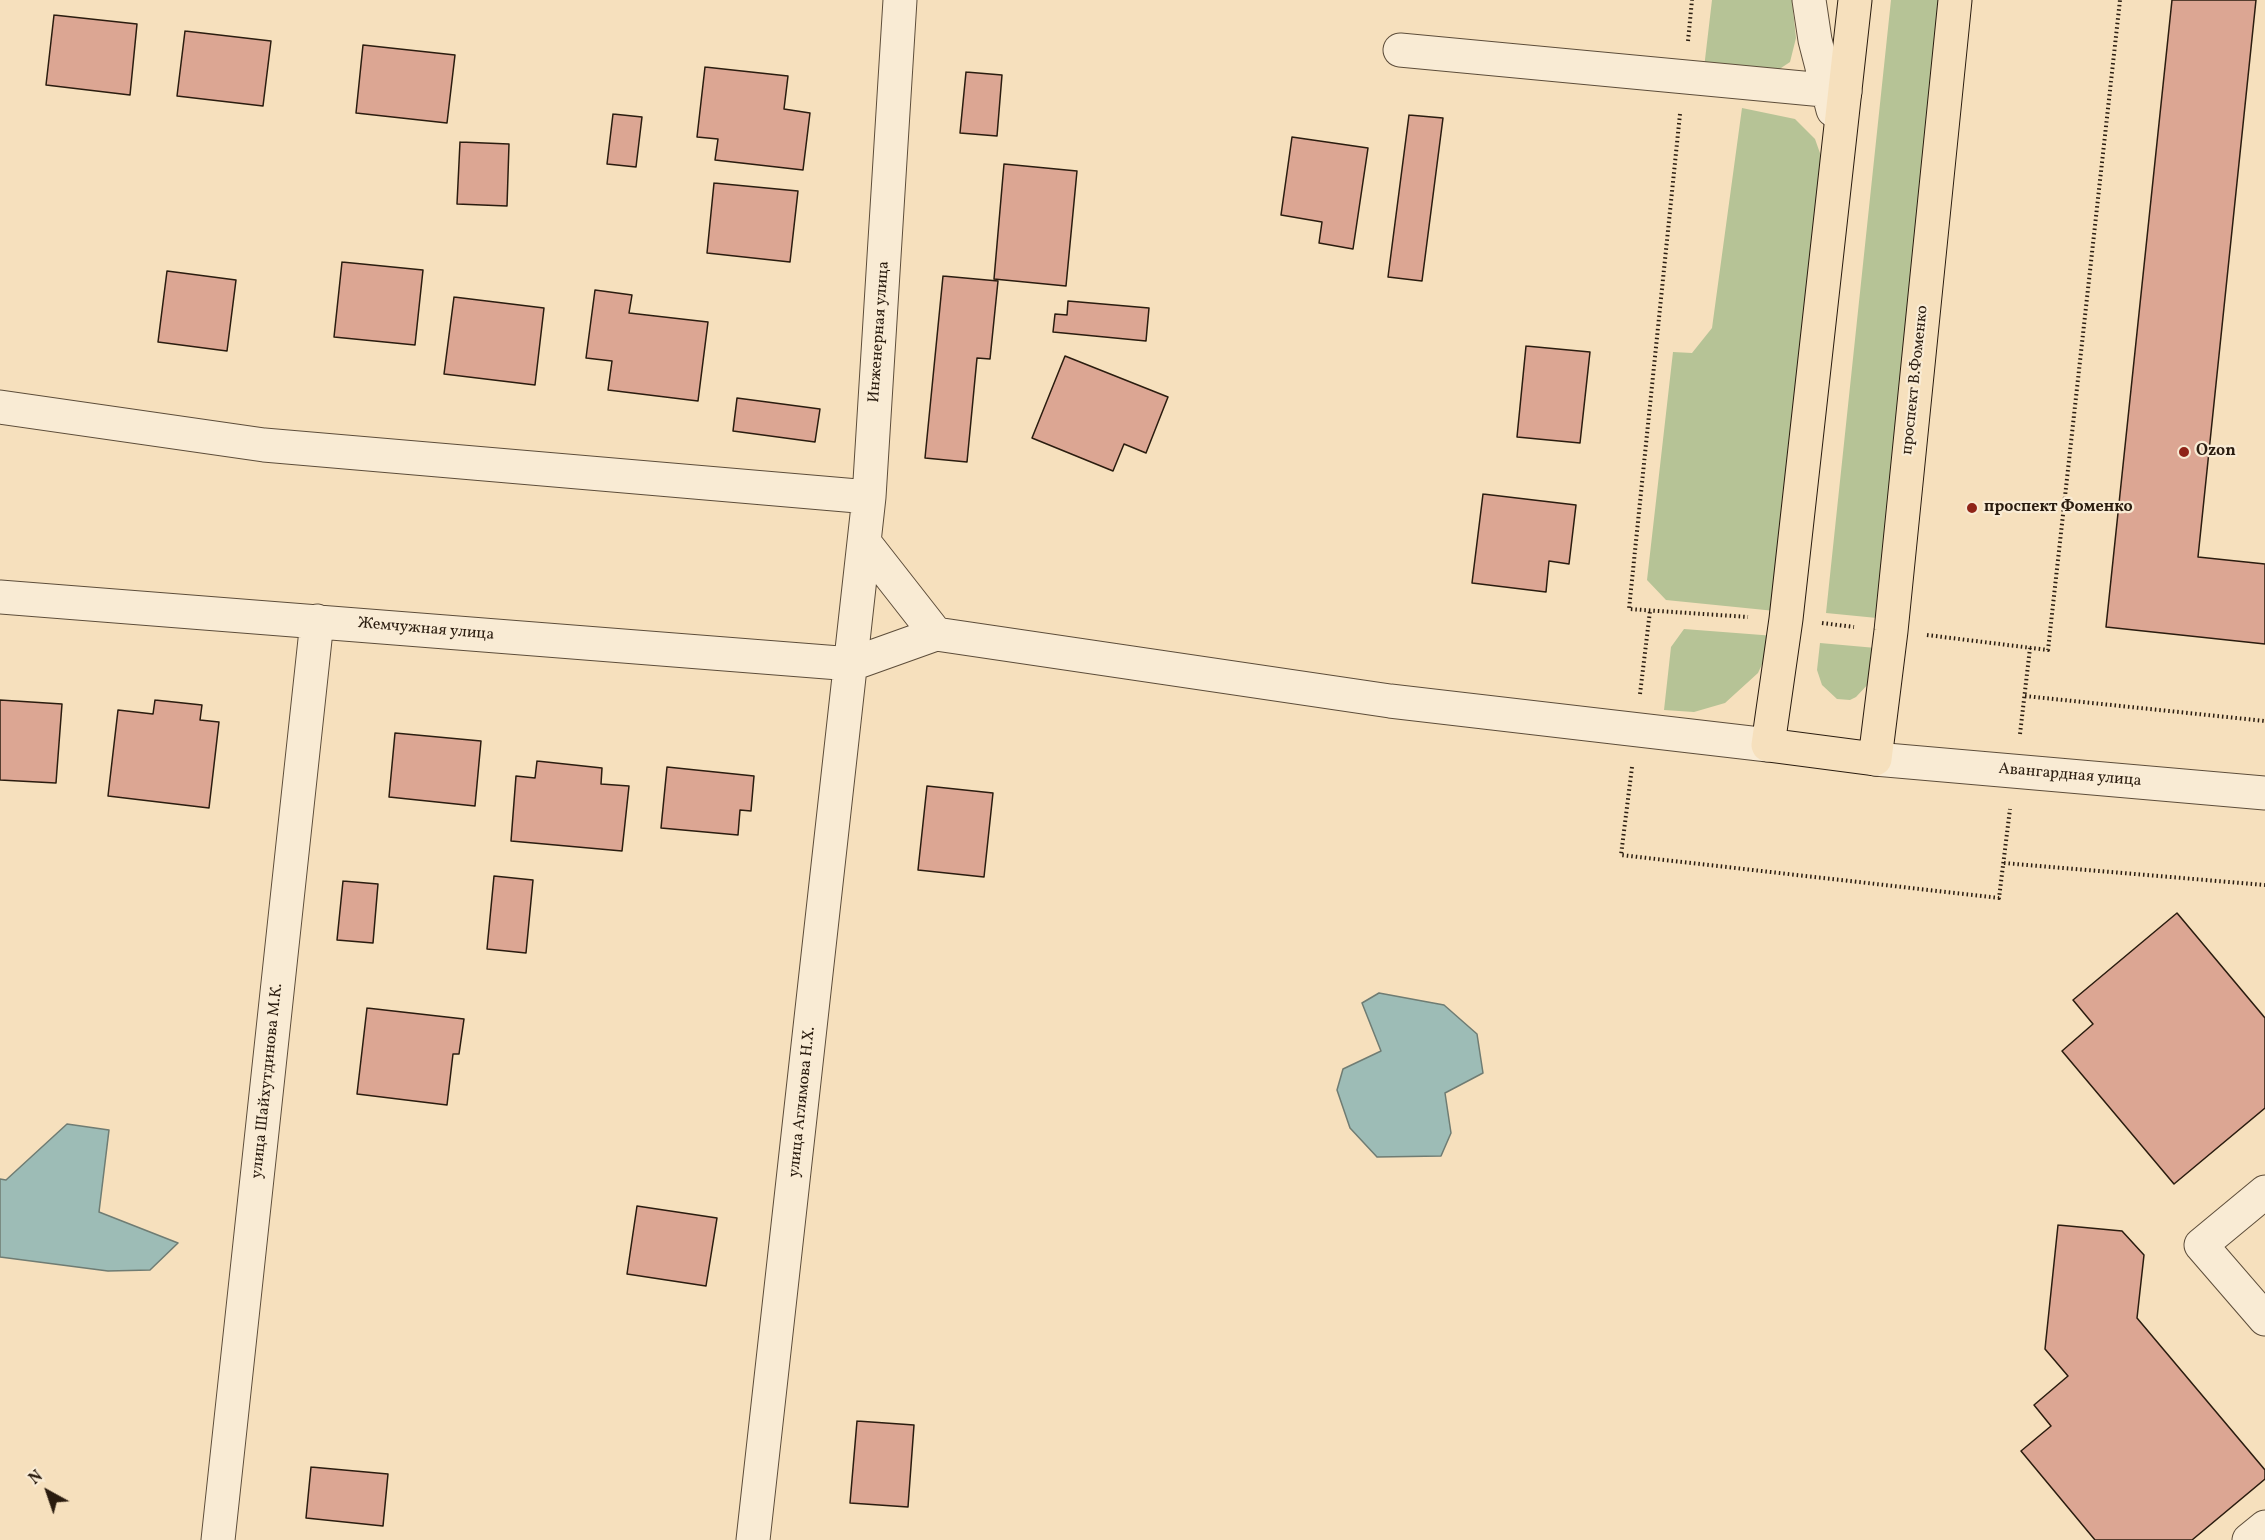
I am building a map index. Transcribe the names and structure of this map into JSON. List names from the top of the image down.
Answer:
{
  "streets": {
    "main road": ["проспект В.Фоменко"],
    "street": [
      "Инженерная улица",
      "Жемчужная улица",
      "Авангардная улица",
      "улица Шайхутдинова М.К.",
      "улица Аглямова Н.Х."
    ]
  },
  "crossings": [
    ["Инженерная улица", "Жемчужная улица"],
    ["Инженерная улица", "улица Аглямова Н.Х."],
    ["проспект В.Фоменко", "Авангардная улица"],
    ["Жемчужная улица", "улица Шайхутдинова М.К."],
    ["Жемчужная улица", "улица Аглямова Н.Х."]
  ],
  "places": ["Ozon", "проспект Фоменко"],
  "north": "top left"
}
